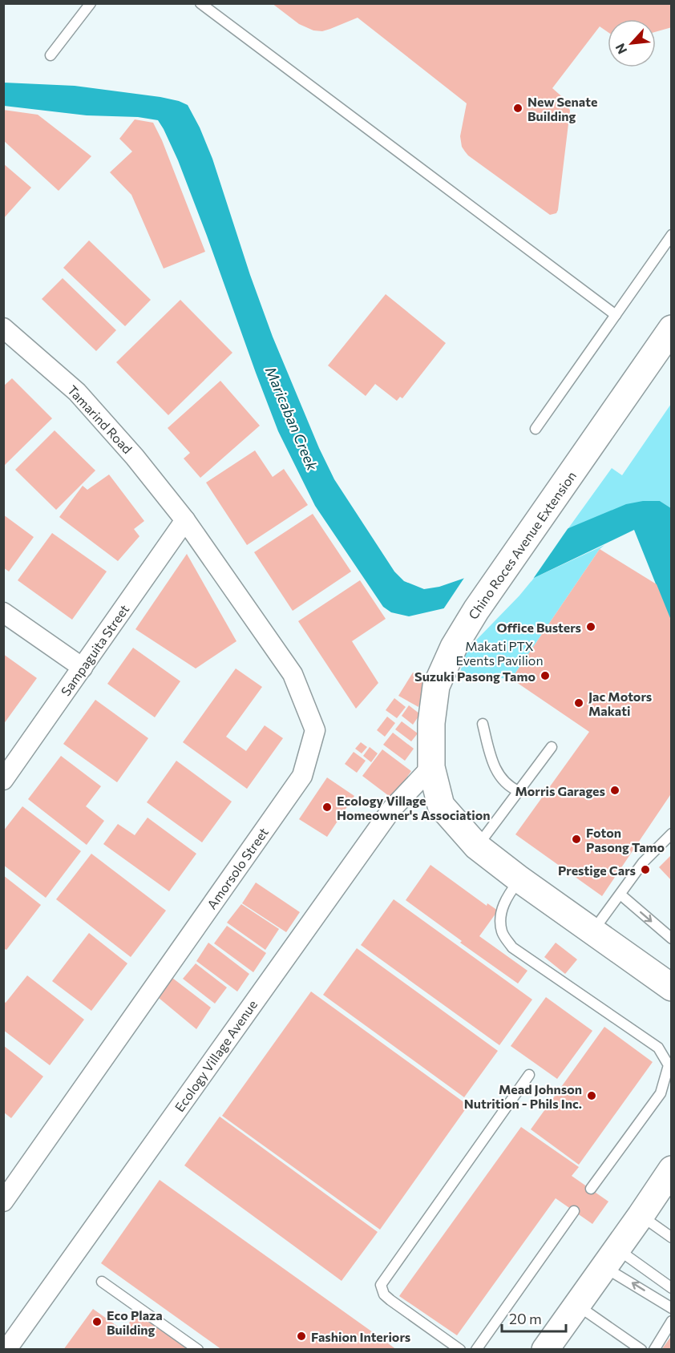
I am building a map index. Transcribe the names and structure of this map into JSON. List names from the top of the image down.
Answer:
{
  "streets": {
    "main road": ["Chino Roces Avenue Extension"],
    "street": [
      "Tamarind Road",
      "Sampaguita Street",
      "Amorsolo Street",
      "Ecology Village Avenue"
    ]
  },
  "crossings": [
    ["Tamarind Road", "Sampaguita Street"],
    ["Tamarind Road", "Amorsolo Street"],
    ["Chino Roces Avenue Extension", "Ecology Village Avenue"],
    ["Sampaguita Street", "Amorsolo Street"]
  ],
  "water": ["Maricaban Creek"],
  "parks": ["Makati PTX Events Pavilion"],
  "places": [
    "New Senate Building",
    "Office Busters",
    "Suzuki Pasong Tamo",
    "Jac Motors Makati",
    "Morris Garages",
    "Ecology Village Homeowner's Association",
    "Foton Pasong Tamo",
    "Prestige Cars",
    "Mead Johnson Nutrition - Phils Inc.",
    "Eco Plaza Building",
    "Fashion Interiors"
  ],
  "scale_bar": "20 m",
  "north": "bottom left"
}
